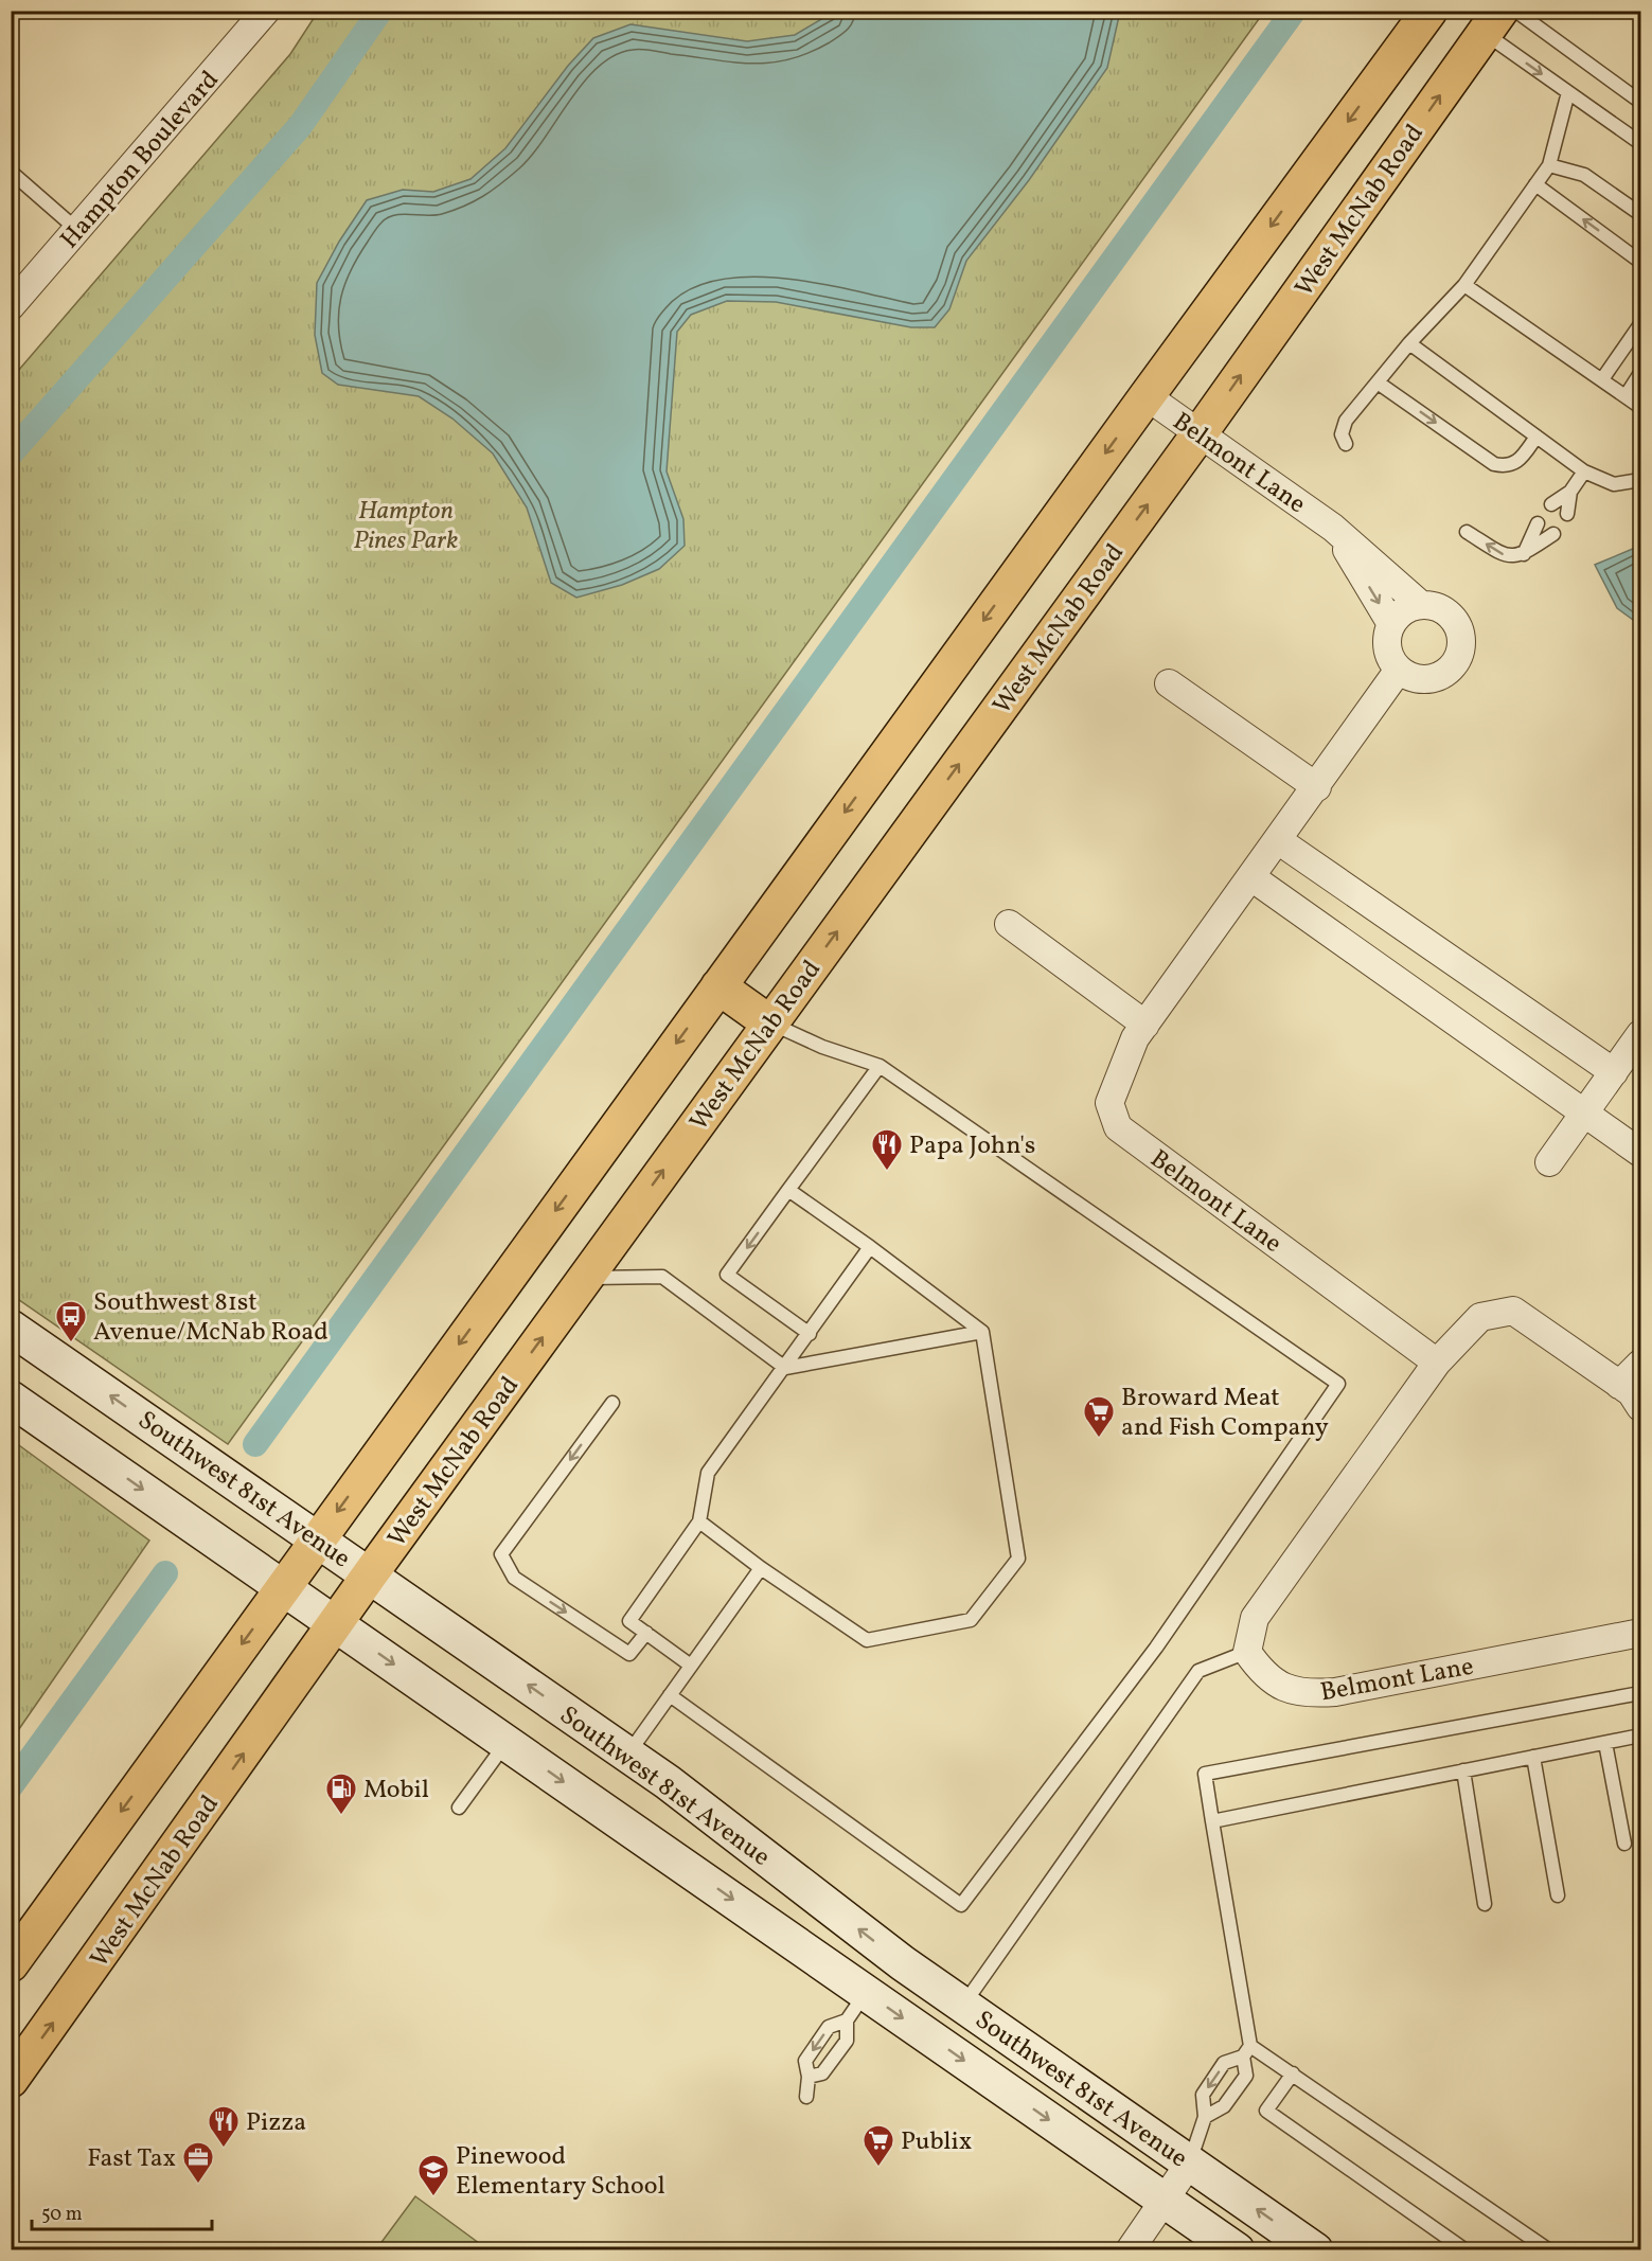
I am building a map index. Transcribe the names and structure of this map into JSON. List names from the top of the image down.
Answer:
{
  "streets": {
    "main road": ["West McNab Road"],
    "street": ["Hampton Boulevard", "Belmont Lane", "Southwest 81st Avenue"]
  },
  "crossings": [
    ["West McNab Road", "Belmont Lane"],
    ["West McNab Road", "Southwest 81st Avenue"]
  ],
  "parks": ["Hampton Pines Park"],
  "places": {
    "restaurant": ["Papa John's", "Pizza"],
    "bus stop": ["Southwest 81st Avenue/McNab Road"],
    "supermarket": ["Broward Meat and Fish Company", "Publix"],
    "fuel station": ["Mobil"],
    "office": ["Fast Tax"],
    "school or university": ["Pinewood Elementary School"]
  },
  "scale_bar": "50 m"
}
